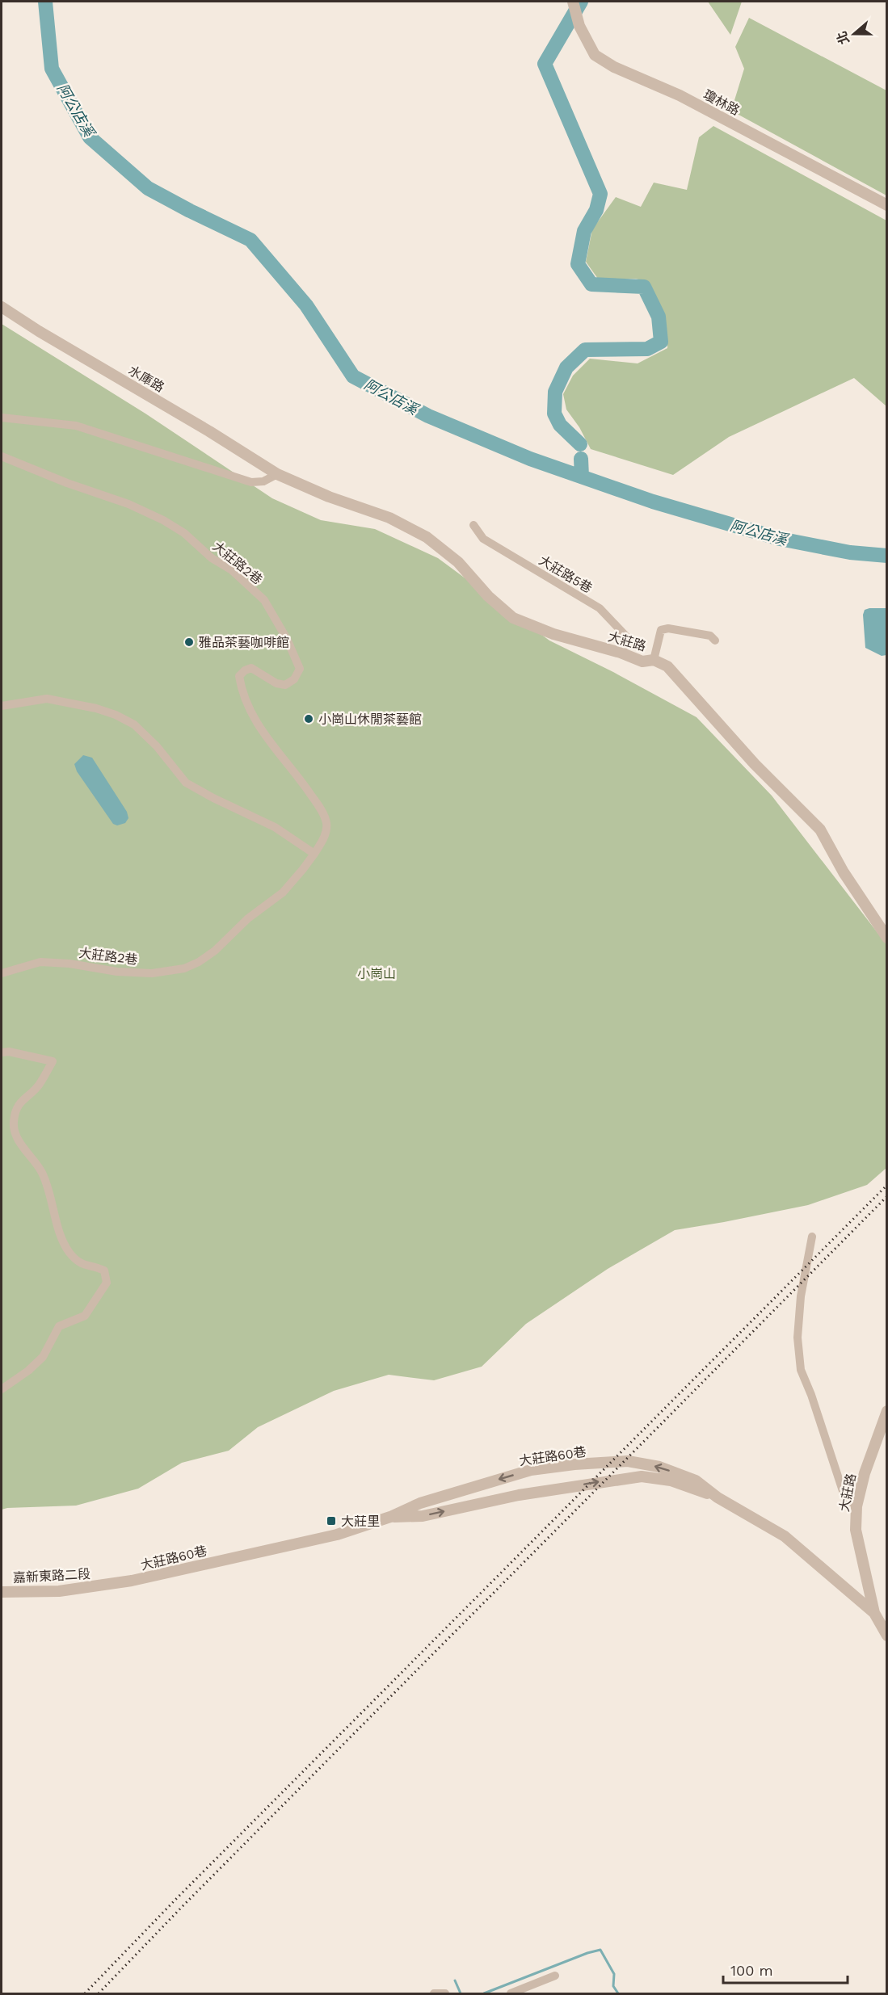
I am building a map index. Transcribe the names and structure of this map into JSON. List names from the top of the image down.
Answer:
{
  "streets": {
    "street": [
      "瓊林路",
      "水庫路",
      "大莊路2巷",
      "大莊路5巷",
      "大莊路",
      "大莊路60巷",
      "嘉新東路二段"
    ]
  },
  "crossings": [
    ["水庫路", "大莊路"],
    ["大莊路5巷", "大莊路"],
    ["大莊路", "大莊路60巷"],
    ["大莊路60巷", "嘉新東路二段"]
  ],
  "water": ["阿公店溪"],
  "parks": ["小崗山"],
  "places": {
    "other": ["雅品茶藝咖啡館", "小崗山休閒茶藝館"],
    "transit": ["大莊里"]
  },
  "scale_bar": "100 m",
  "north": "left"
}
